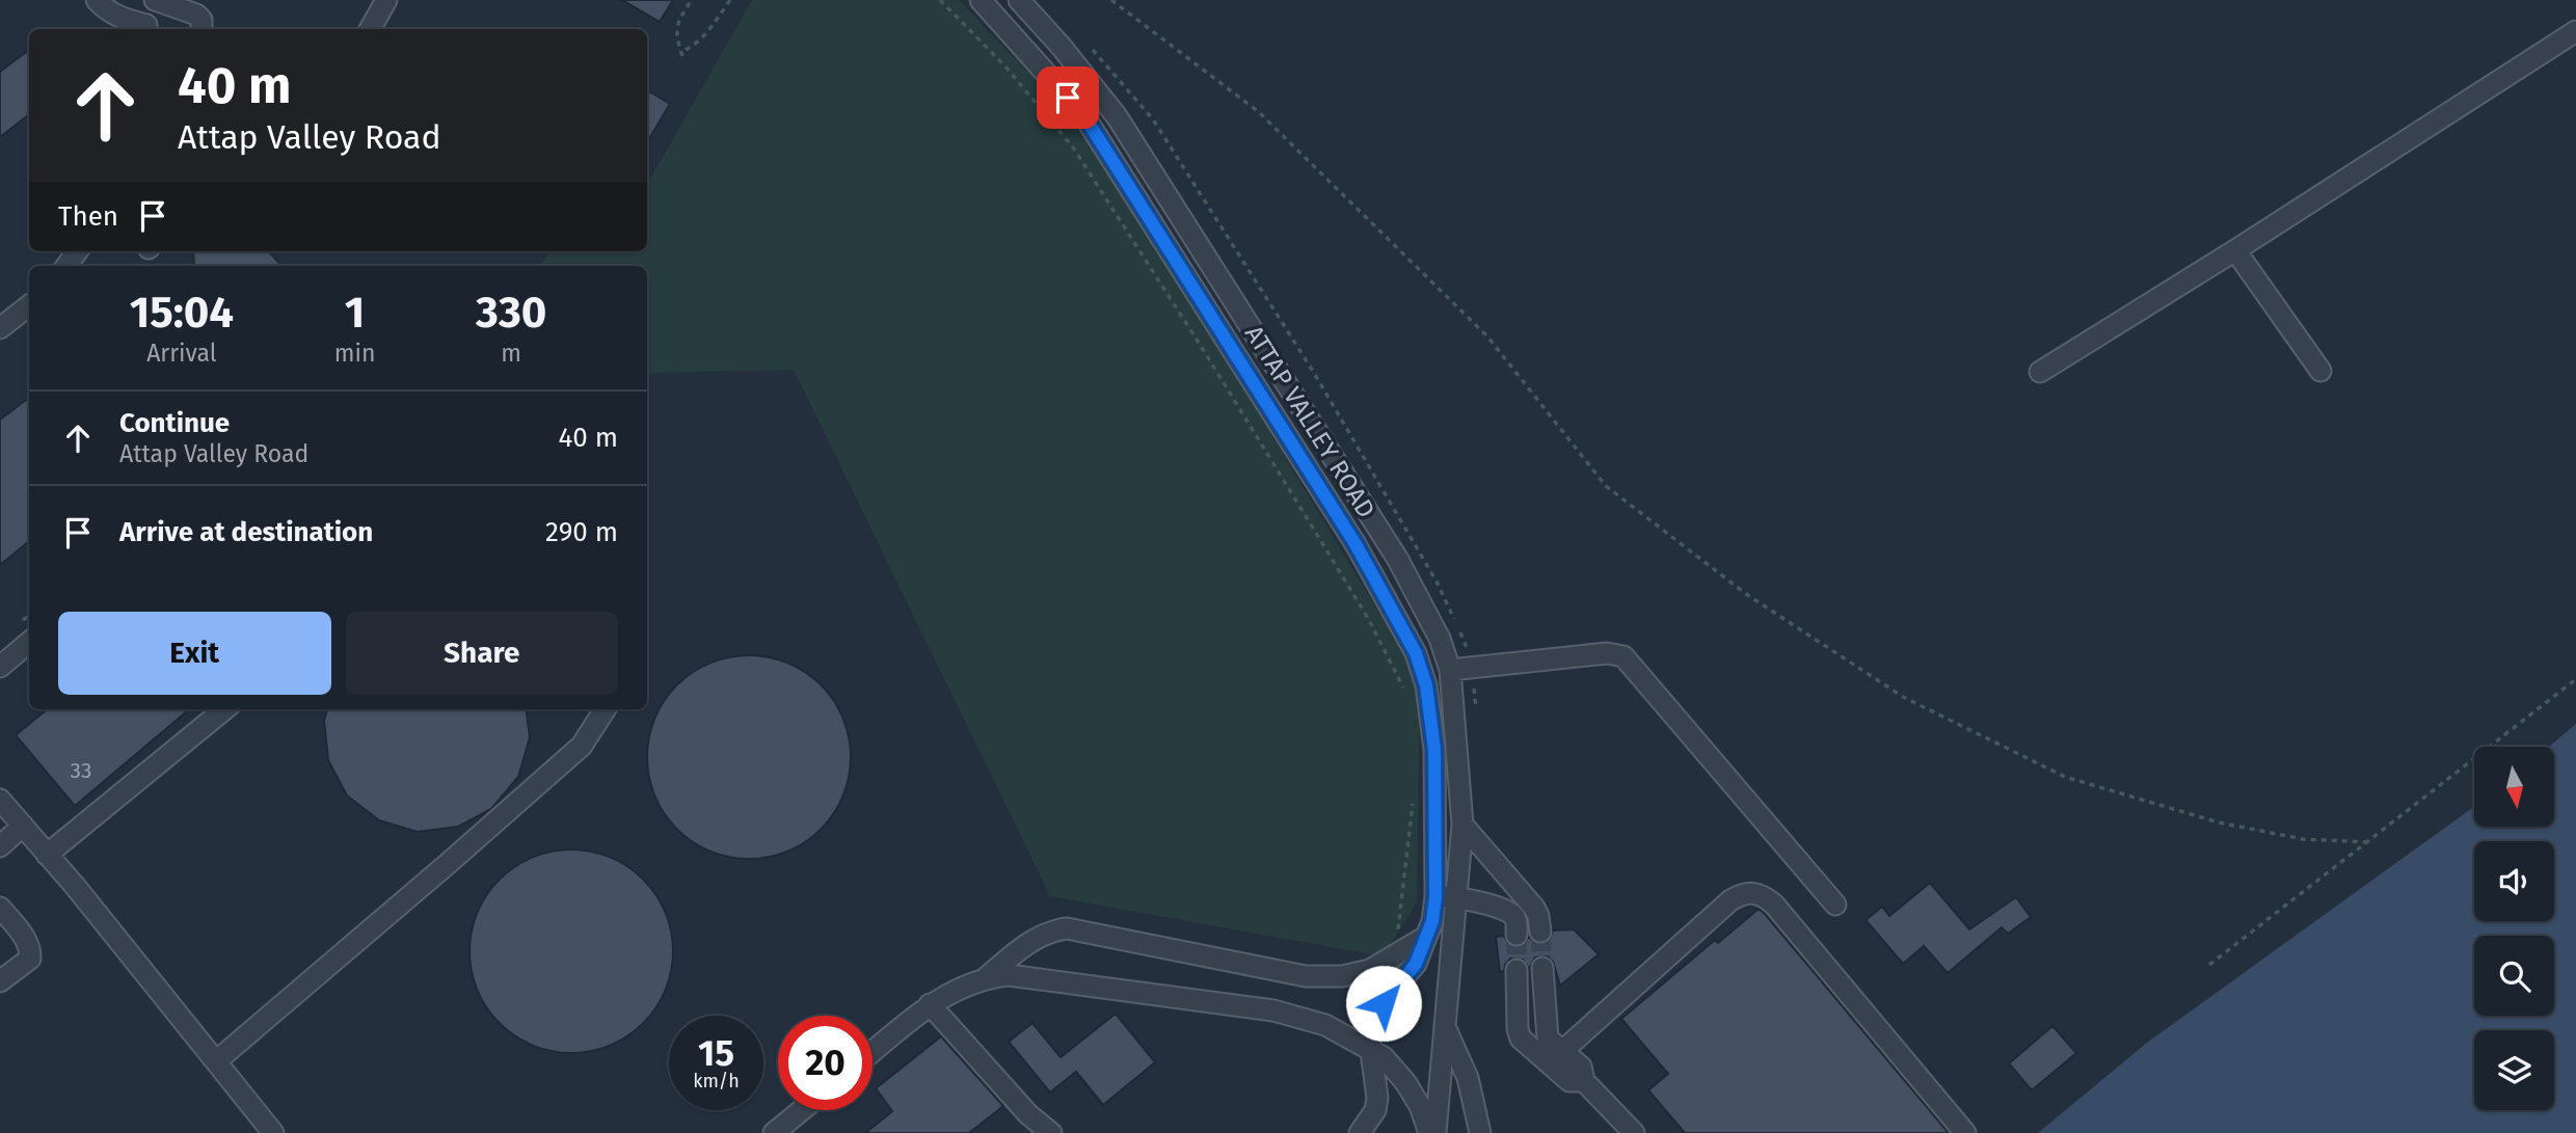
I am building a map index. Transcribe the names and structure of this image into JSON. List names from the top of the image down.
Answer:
{
  "streets": {
    "street": ["ATTAP VALLEY ROAD"]
  },
  "house_numbers": ["33"],
  "north": "bottom",
  "page": {
    "turn": ["40 m", "Attap Valley Road"],
    "then": "Then",
    "eta": [
      "15:04",
      "Arrival",
      "1",
      "min",
      "330",
      "m"
    ],
    "list": [
      {
        "name": "Continue",
        "note": "Attap Valley Road",
        "value": "40 m"
      },
      {
        "name": "Arrive at destination",
        "value": "290 m"
      }
    ],
    "buttons": ["Exit", "Share"],
    "speed": "15 km/h",
    "limit": "20"
  }
}
